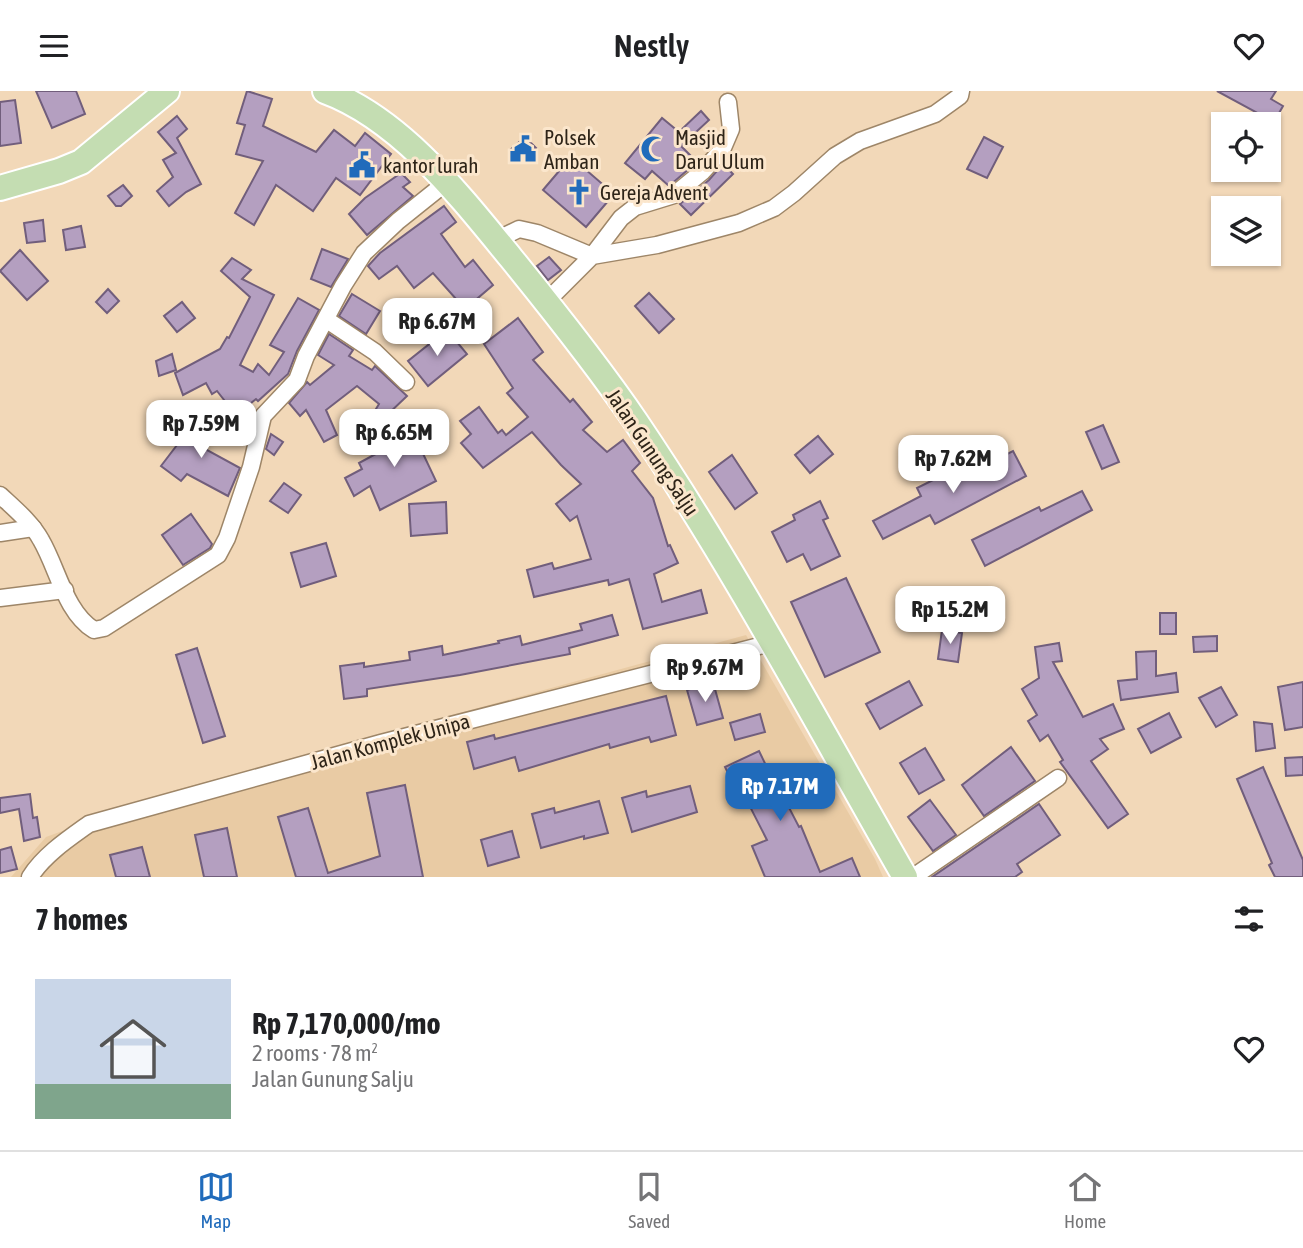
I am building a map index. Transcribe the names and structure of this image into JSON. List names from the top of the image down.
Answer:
{
  "streets": {
    "main road": ["Jalan Gunung Salju"],
    "street": ["Jalan Komplek Unipa"]
  },
  "crossings": [
    ["Jalan Gunung Salju", "Jalan Komplek Unipa"]
  ],
  "places": {
    "public building": ["Polsek Amban", "kantor lurah"],
    "mosque": ["Masjid Darul Ulum"],
    "church": ["Gereja Advent"]
  },
  "page": {
    "header": "Nestly",
    "price": [
      "Rp 6.67M",
      "Rp 7.59M",
      "Rp 6.65M",
      "Rp 7.62M",
      "Rp 15.2M",
      "Rp 9.67M",
      "Rp 7.17M"
    ],
    "heading": "7 homes",
    "list": [
      {
        "name": "Rp 7,170,000/mo",
        "note": "2 rooms · 78 m² · Jalan Gunung Salju"
      }
    ],
    "tabs": ["Map", "Saved", "Home"]
  }
}
